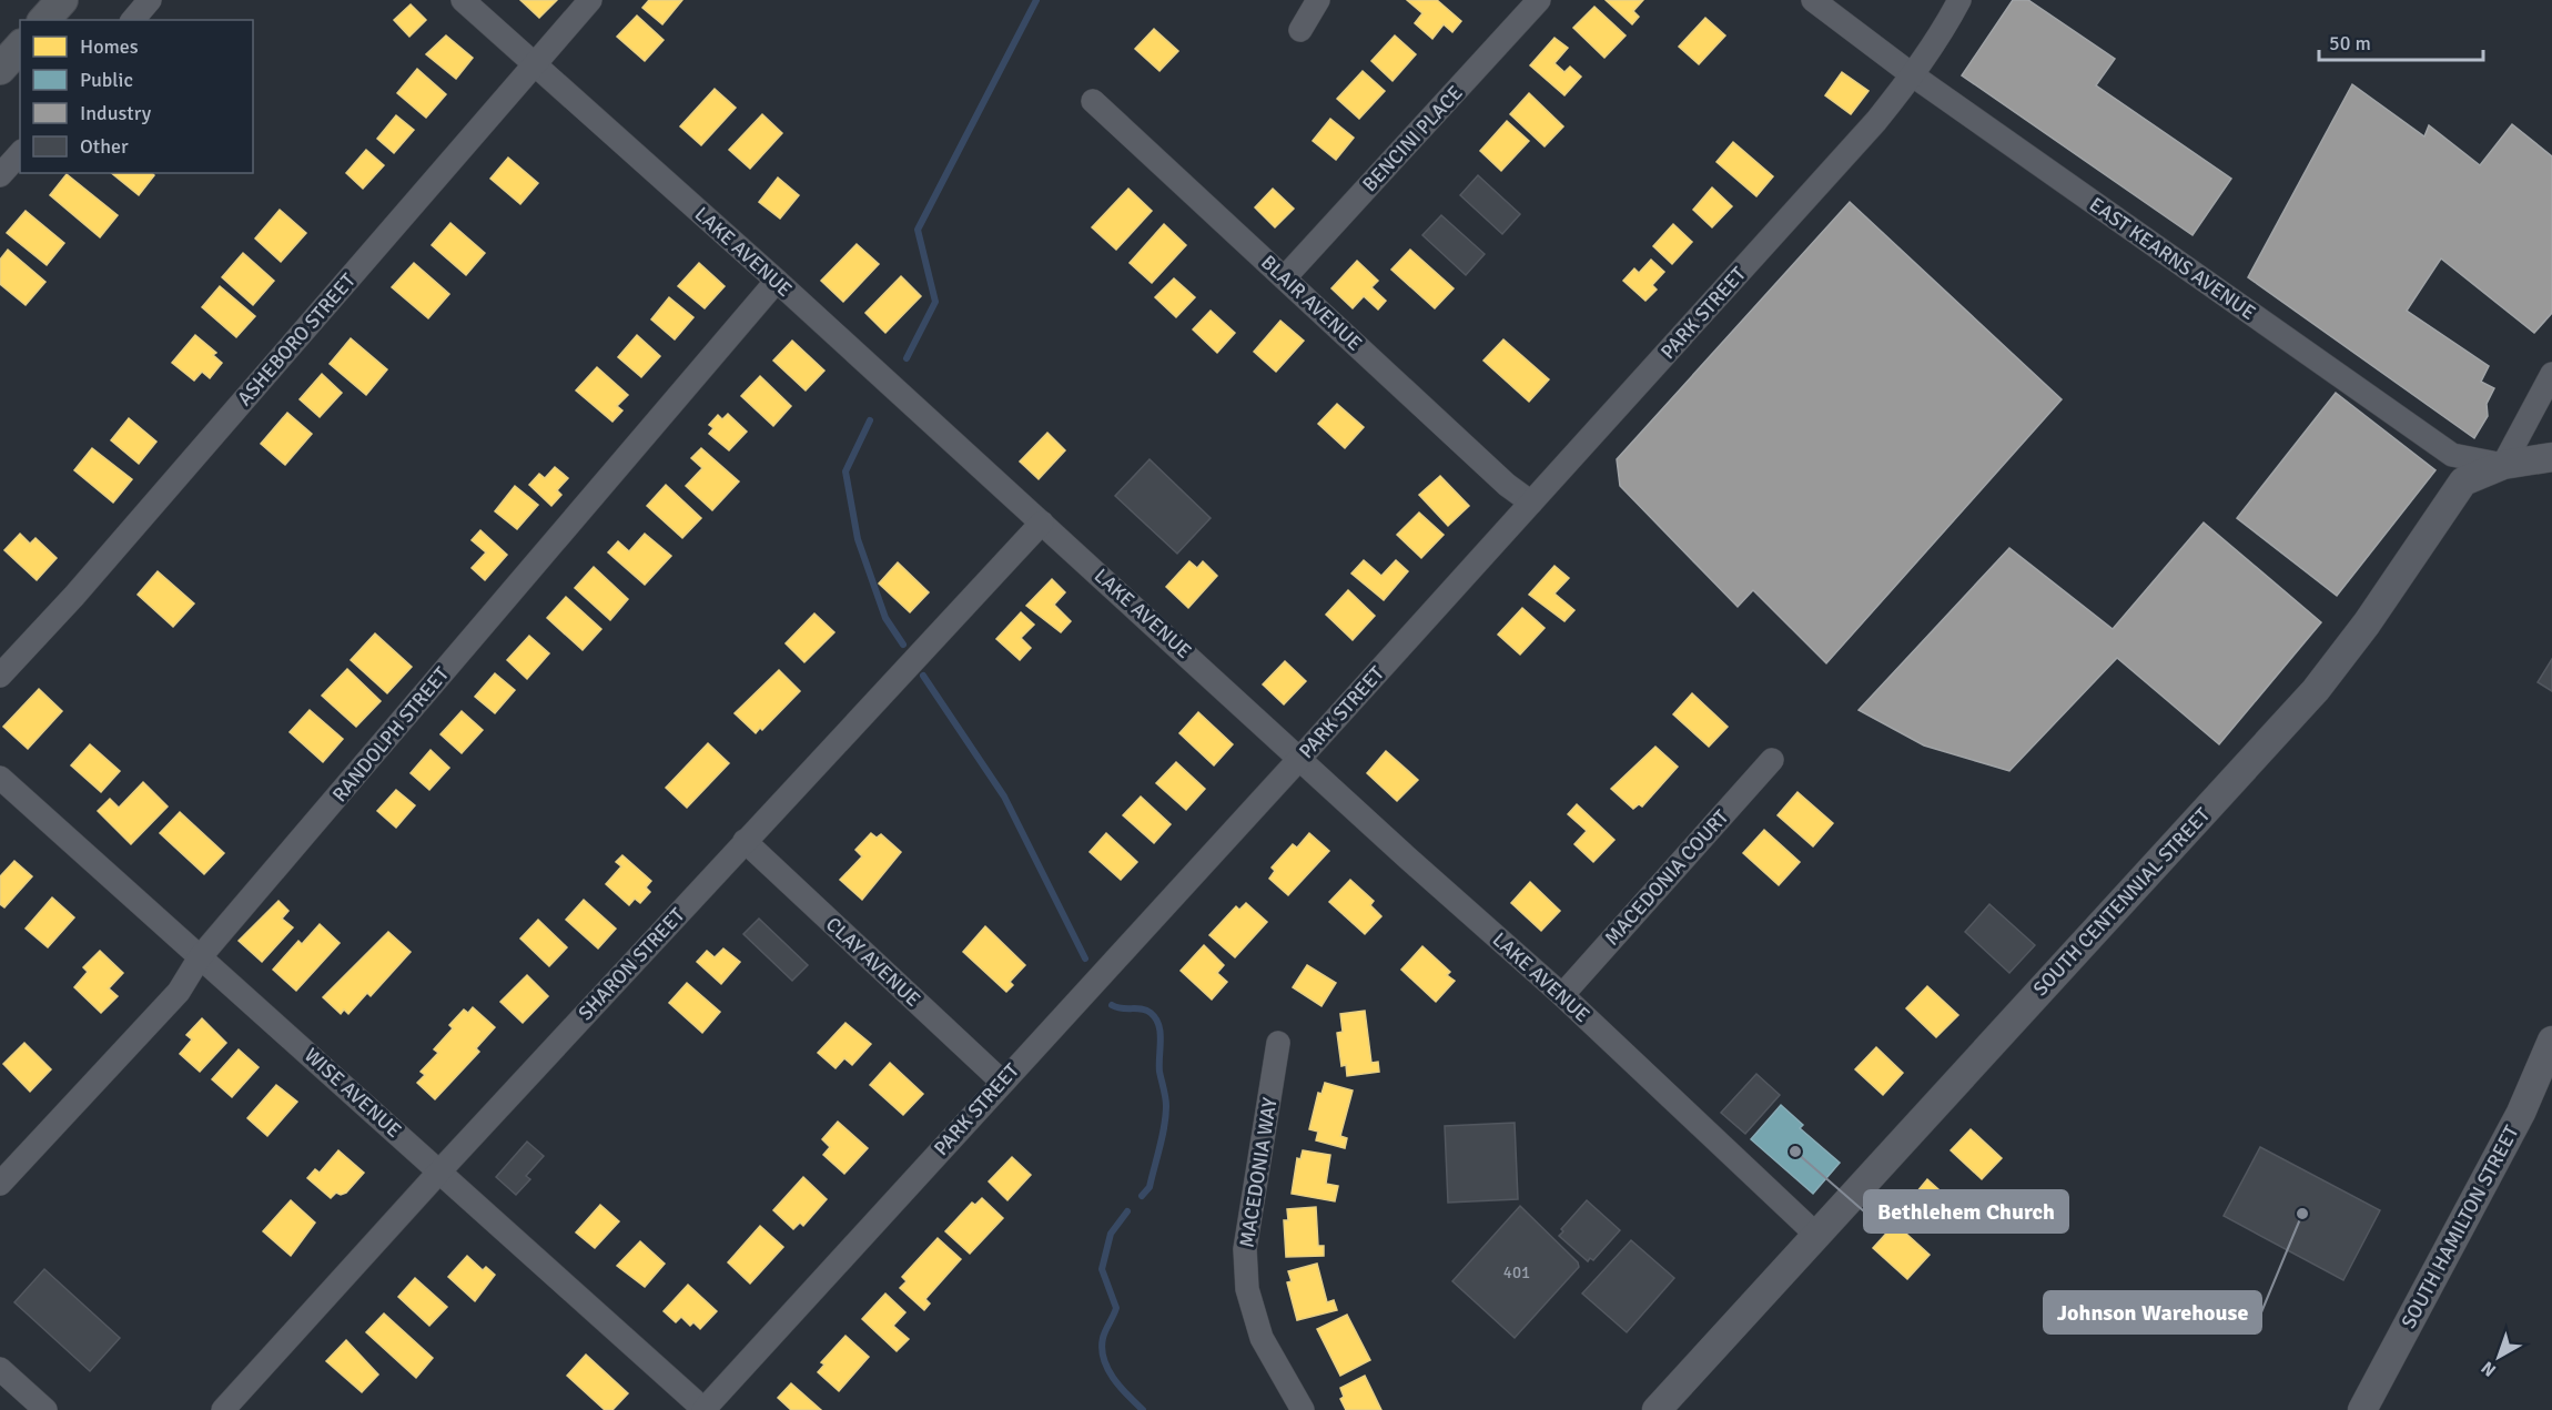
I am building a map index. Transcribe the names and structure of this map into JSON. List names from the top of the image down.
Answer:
{
  "streets": {
    "street": [
      "BENCINI PLACE",
      "LAKE AVENUE",
      "EAST KEARNS AVENUE",
      "BLAIR AVENUE",
      "PARK STREET",
      "ASHEBORO STREET",
      "RANDOLPH STREET",
      "MACEDONIA COURT",
      "SOUTH CENTENNIAL STREET",
      "CLAY AVENUE",
      "SHARON STREET",
      "WISE AVENUE",
      "MACEDONIA WAY",
      "SOUTH HAMILTON STREET"
    ]
  },
  "crossings": [
    ["BENCINI PLACE", "BLAIR AVENUE"],
    ["LAKE AVENUE", "PARK STREET"],
    ["LAKE AVENUE", "ASHEBORO STREET"],
    ["LAKE AVENUE", "RANDOLPH STREET"],
    ["LAKE AVENUE", "MACEDONIA COURT"],
    ["LAKE AVENUE", "SOUTH CENTENNIAL STREET"],
    ["LAKE AVENUE", "SHARON STREET"],
    ["EAST KEARNS AVENUE", "PARK STREET"],
    ["EAST KEARNS AVENUE", "SOUTH CENTENNIAL STREET"],
    ["BLAIR AVENUE", "PARK STREET"],
    ["PARK STREET", "CLAY AVENUE"],
    ["PARK STREET", "WISE AVENUE"],
    ["RANDOLPH STREET", "WISE AVENUE"],
    ["CLAY AVENUE", "SHARON STREET"],
    ["SHARON STREET", "WISE AVENUE"]
  ],
  "places": ["Bethlehem Church", "Johnson Warehouse"],
  "house_numbers": ["401"],
  "legend": [
    "Homes",
    "Public",
    "Industry",
    "Other"
  ],
  "scale_bar": "50 m",
  "north": "bottom left"
}
